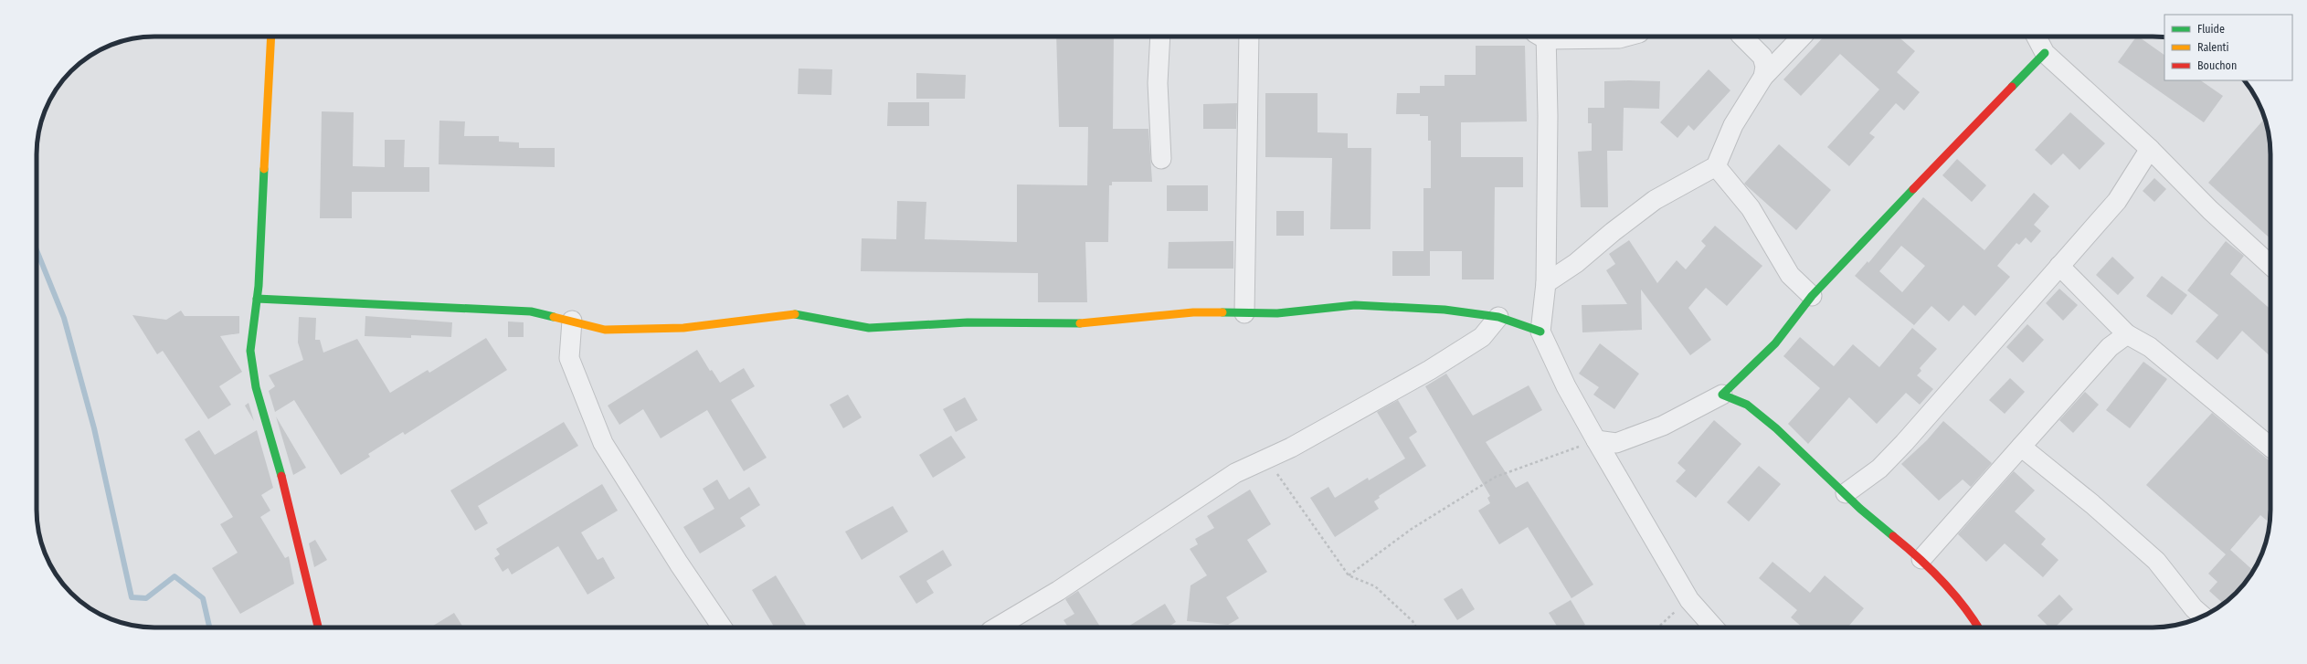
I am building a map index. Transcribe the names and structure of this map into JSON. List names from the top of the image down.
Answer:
{
  "legend": ["Fluide", "Ralenti", "Bouchon"]
}
